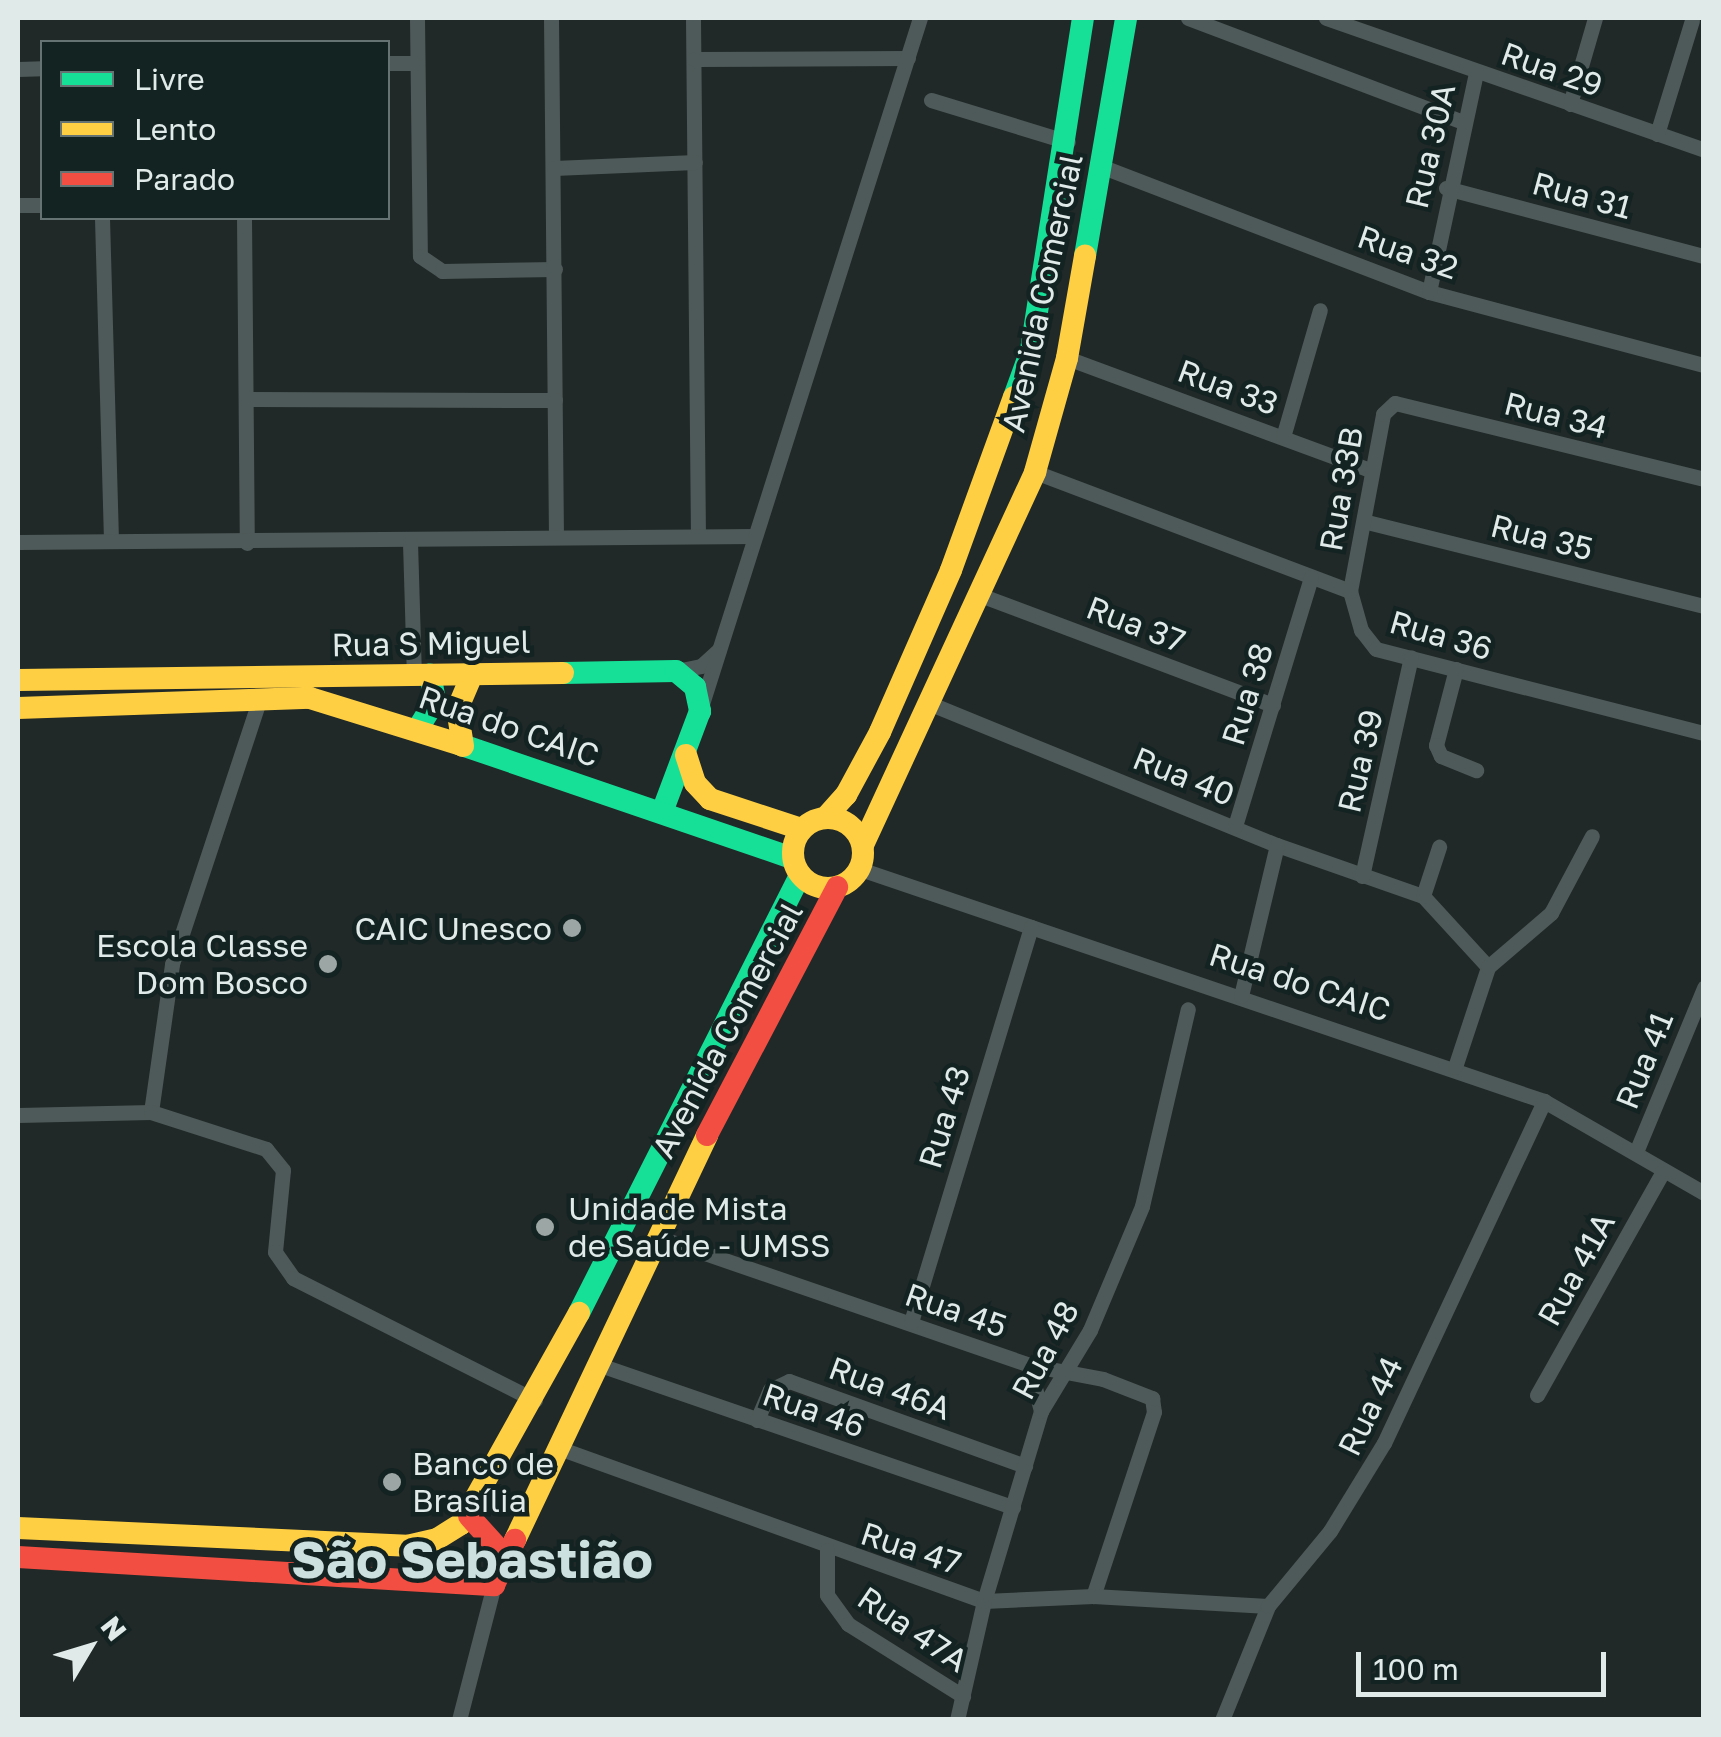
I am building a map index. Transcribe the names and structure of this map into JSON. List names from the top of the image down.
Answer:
{
  "streets": {
    "street": [
      "Rua 29",
      "Rua 30A",
      "Rua 31",
      "Rua 32",
      "Avenida Comercial",
      "Rua 33",
      "Rua 34",
      "Rua 33B",
      "Rua 35",
      "Rua 37",
      "Rua 36",
      "Rua S Miguel",
      "Rua 38",
      "Rua do CAIC",
      "Rua 39",
      "Rua 40",
      "Rua 41",
      "Rua 43",
      "Rua 41A",
      "Rua 45",
      "Rua 48",
      "Rua 46A",
      "Rua 44",
      "Rua 46",
      "Rua 47",
      "Rua 47A"
    ]
  },
  "crossings": [
    ["Rua 29", "Rua 30A"],
    ["Rua 30A", "Rua 31"],
    ["Rua 30A", "Rua 32"],
    ["Rua 32", "Avenida Comercial"],
    ["Avenida Comercial", "Rua 33"],
    ["Avenida Comercial", "Rua 37"],
    ["Avenida Comercial", "Rua 36"],
    ["Avenida Comercial", "Rua do CAIC"],
    ["Avenida Comercial", "Rua 40"],
    ["Avenida Comercial", "Rua 45"],
    ["Avenida Comercial", "Rua 46"],
    ["Avenida Comercial", "Rua 47"],
    ["Rua 33", "Rua 33B"],
    ["Rua 34", "Rua 33B"],
    ["Rua 33B", "Rua 35"],
    ["Rua 33B", "Rua 36"],
    ["Rua 37", "Rua 38"],
    ["Rua 36", "Rua 38"],
    ["Rua 36", "Rua 39"],
    ["Rua 38", "Rua 40"],
    ["Rua do CAIC", "Rua 41"],
    ["Rua do CAIC", "Rua 43"],
    ["Rua do CAIC", "Rua 41A"],
    ["Rua do CAIC", "Rua 44"],
    ["Rua 39", "Rua 40"],
    ["Rua 43", "Rua 45"],
    ["Rua 45", "Rua 48"],
    ["Rua 45", "Rua 47"],
    ["Rua 48", "Rua 46A"],
    ["Rua 48", "Rua 46"],
    ["Rua 48", "Rua 47"],
    ["Rua 48", "Rua 47A"],
    ["Rua 46A", "Rua 46"],
    ["Rua 44", "Rua 47"],
    ["Rua 47", "Rua 47A"]
  ],
  "districts": ["São Sebastião"],
  "places": [
    "CAIC Unesco",
    "Escola Classe Dom Bosco",
    "Unidade Mista de Saúde - UMSS",
    "Banco de Brasília"
  ],
  "legend": ["Livre", "Lento", "Parado"],
  "scale_bar": "100 m",
  "north": "top right"
}
